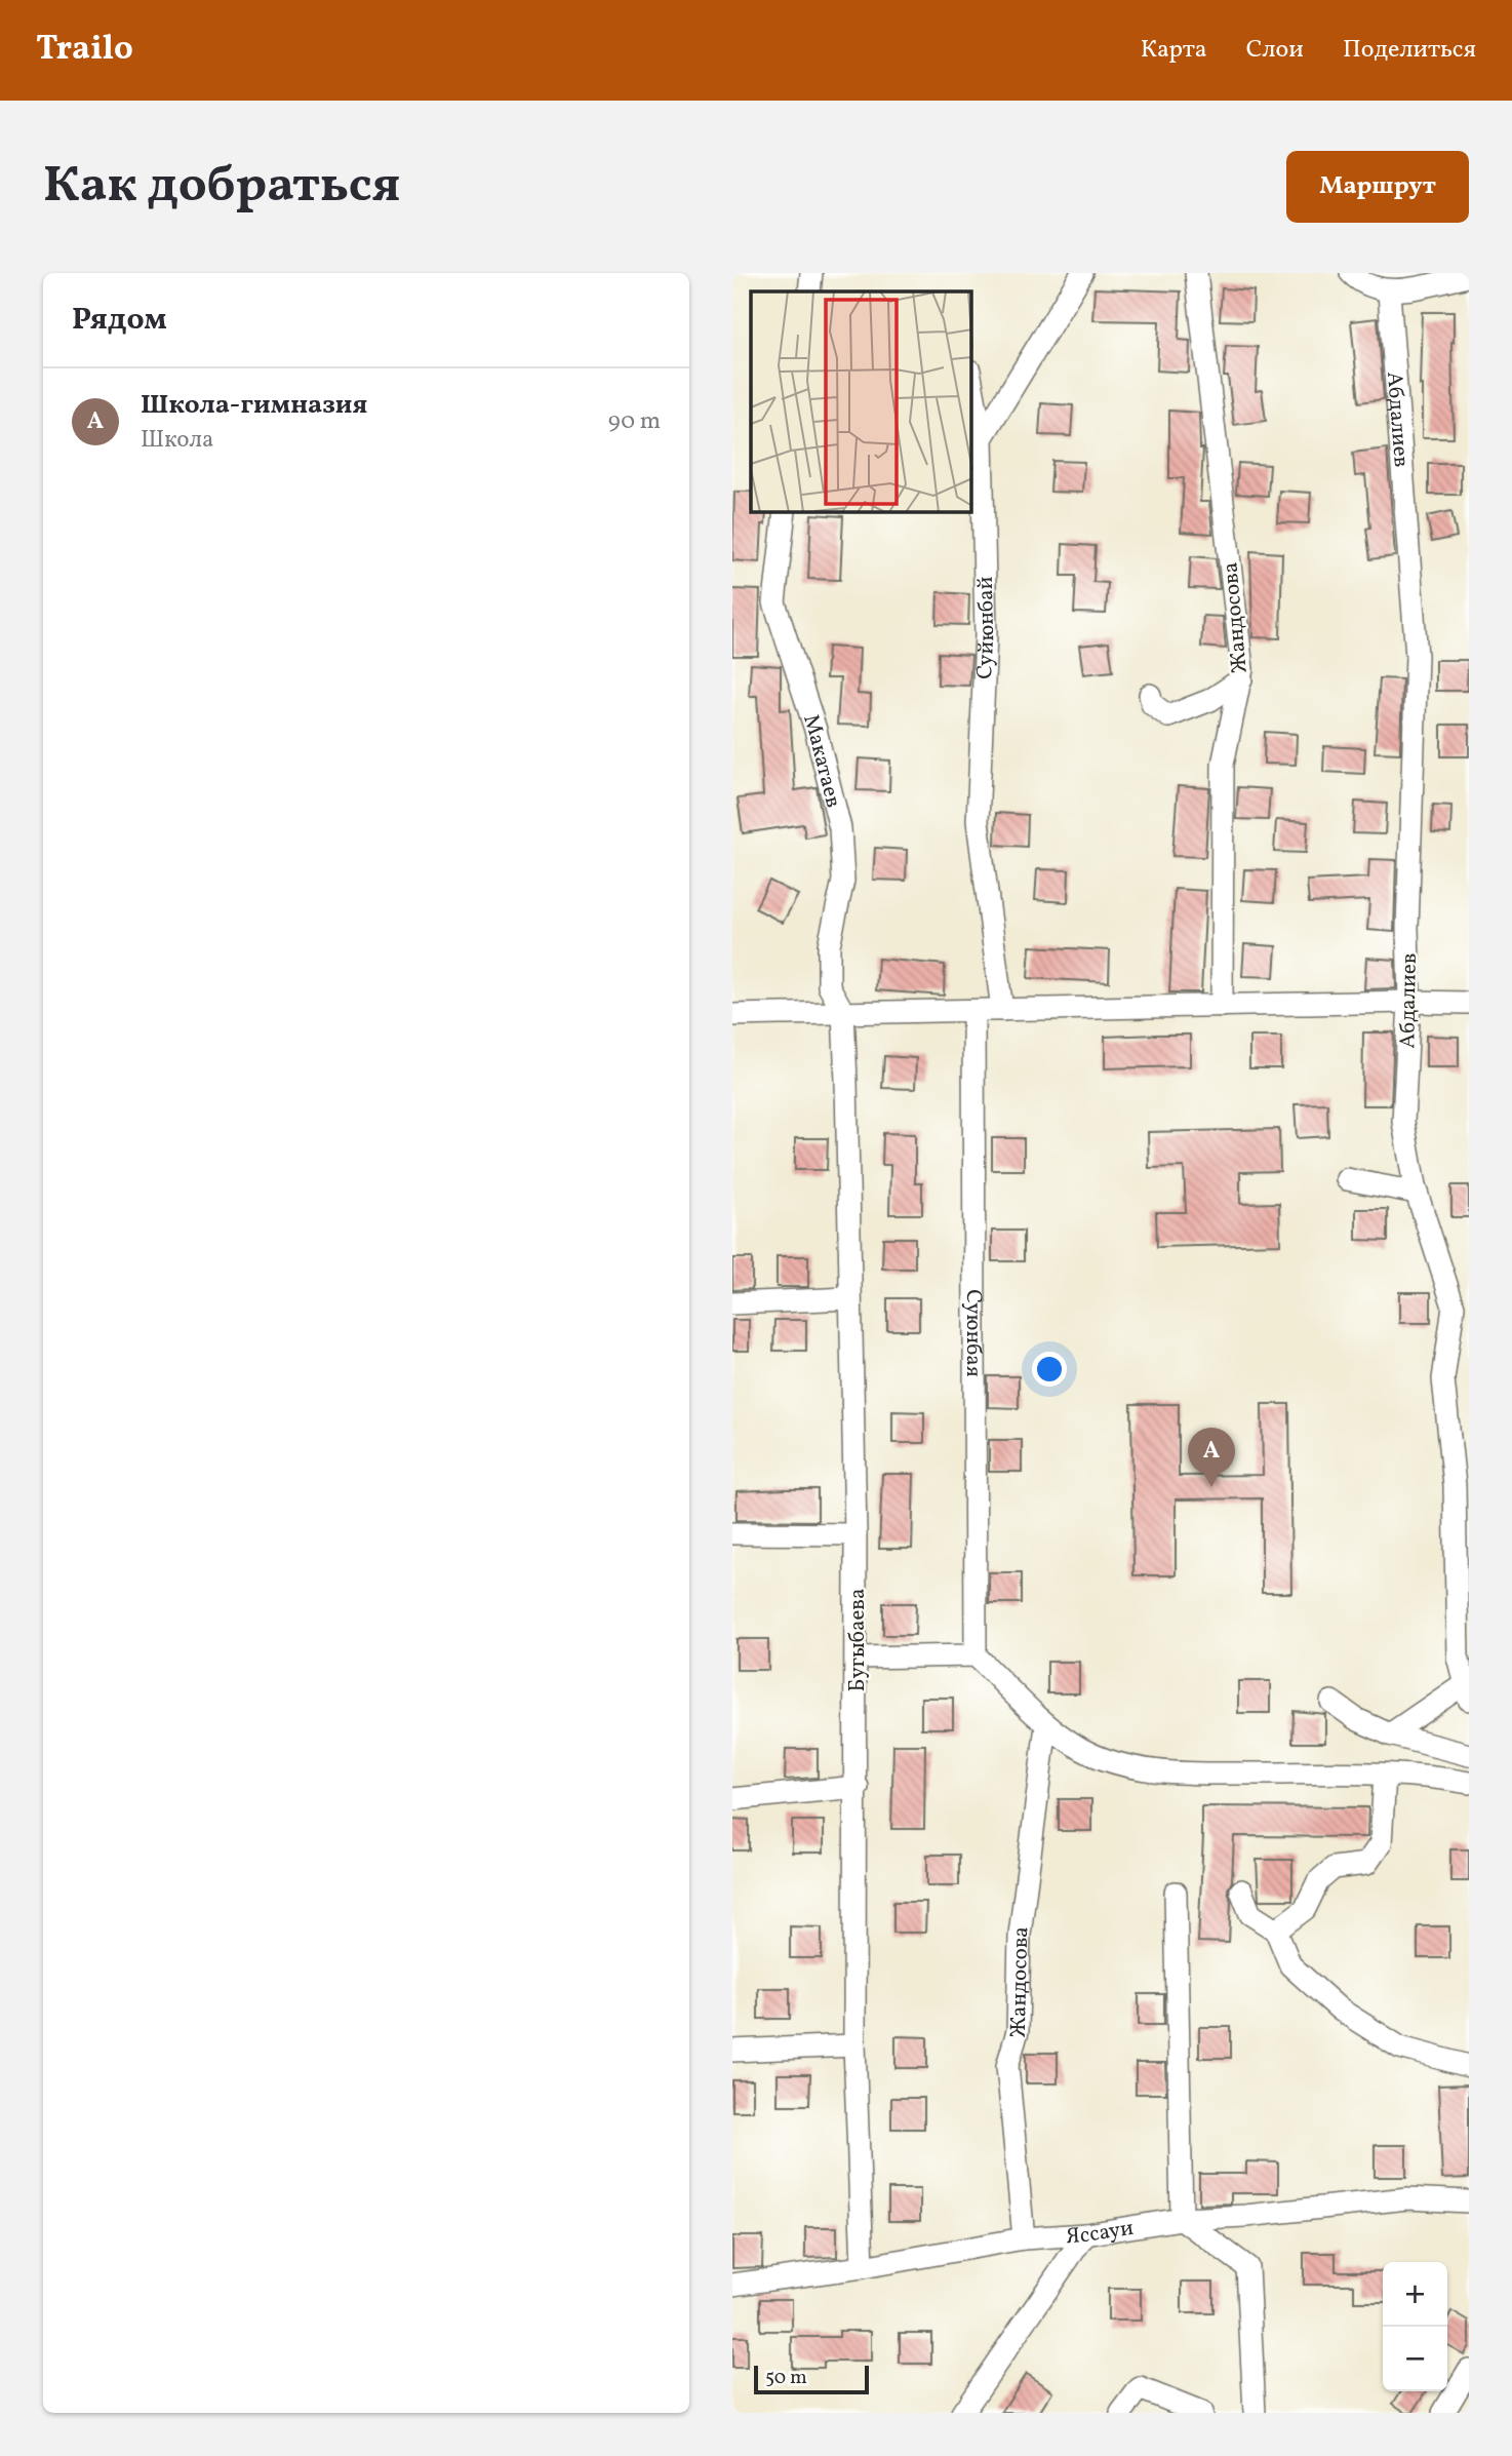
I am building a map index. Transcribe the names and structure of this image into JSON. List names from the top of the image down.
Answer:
{
  "streets": {
    "street": [
      "Абдалиев",
      "Жандосова",
      "Суйюнбай",
      "Макатаев",
      "Суюнбая",
      "Бугыбаева",
      "Яссауи"
    ]
  },
  "crossings": [
    ["Жандосова", "Яссауи"],
    ["Макатаев", "Бугыбаева"],
    ["Бугыбаева", "Яссауи"]
  ],
  "scale_bar": "50 m",
  "page": {
    "header": "Trailo",
    "nav": ["Карта", "Слои", "Поделиться"],
    "buttons": "Маршрут",
    "title": "Как добраться",
    "heading": "Рядом",
    "list": [
      {
        "mark": "A",
        "name": "Школа-гимназия",
        "note": "Школа",
        "value": "90 m"
      }
    ],
    "pins": "A",
    "map_buttons": ["+", "−"],
    "scale": "50 m"
  }
}
